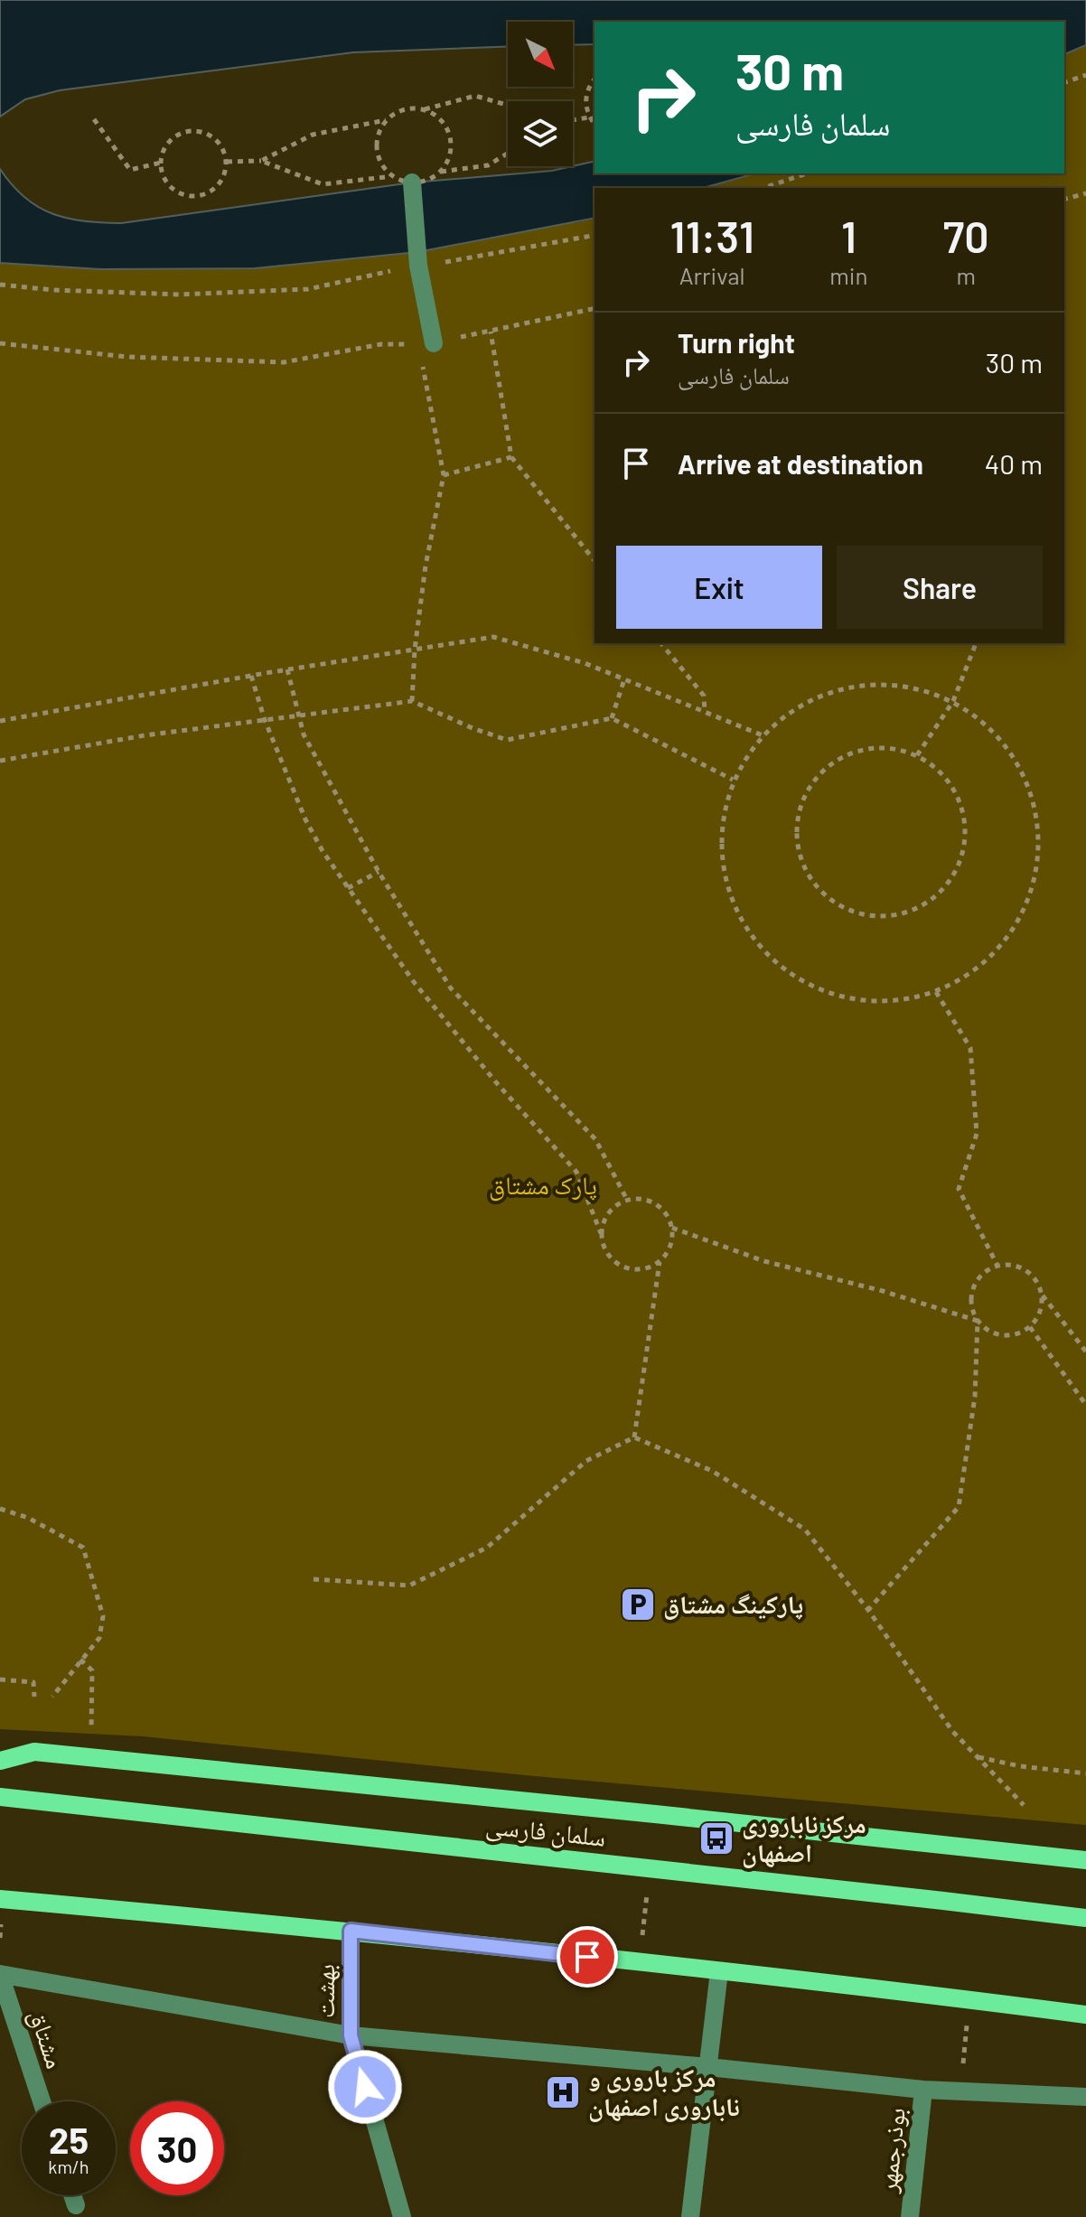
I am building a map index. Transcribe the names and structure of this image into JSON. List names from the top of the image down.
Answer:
{
  "streets": {
    "main road": ["سلمان فارسی"],
    "street": ["بهشت", "مشتاق", "بوذرجمهر"]
  },
  "parks": ["پارک مشتاق"],
  "places": {
    "parking": ["پارکینگ مشتاق"],
    "bus stop": ["مرکز ناباروری اصفهان"],
    "hospital": ["مرکز باروری و ناباروری اصفهان"]
  },
  "north": "bottom right",
  "page": {
    "turn": ["30 m", "سلمان فارسی"],
    "eta": [
      "11:31",
      "Arrival",
      "1",
      "min",
      "70",
      "m"
    ],
    "list": [
      {
        "name": "Turn right",
        "note": "سلمان فارسی",
        "value": "30 m"
      },
      {
        "name": "Arrive at destination",
        "value": "40 m"
      }
    ],
    "buttons": ["Exit", "Share"],
    "speed": "25 km/h",
    "limit": "30"
  }
}
